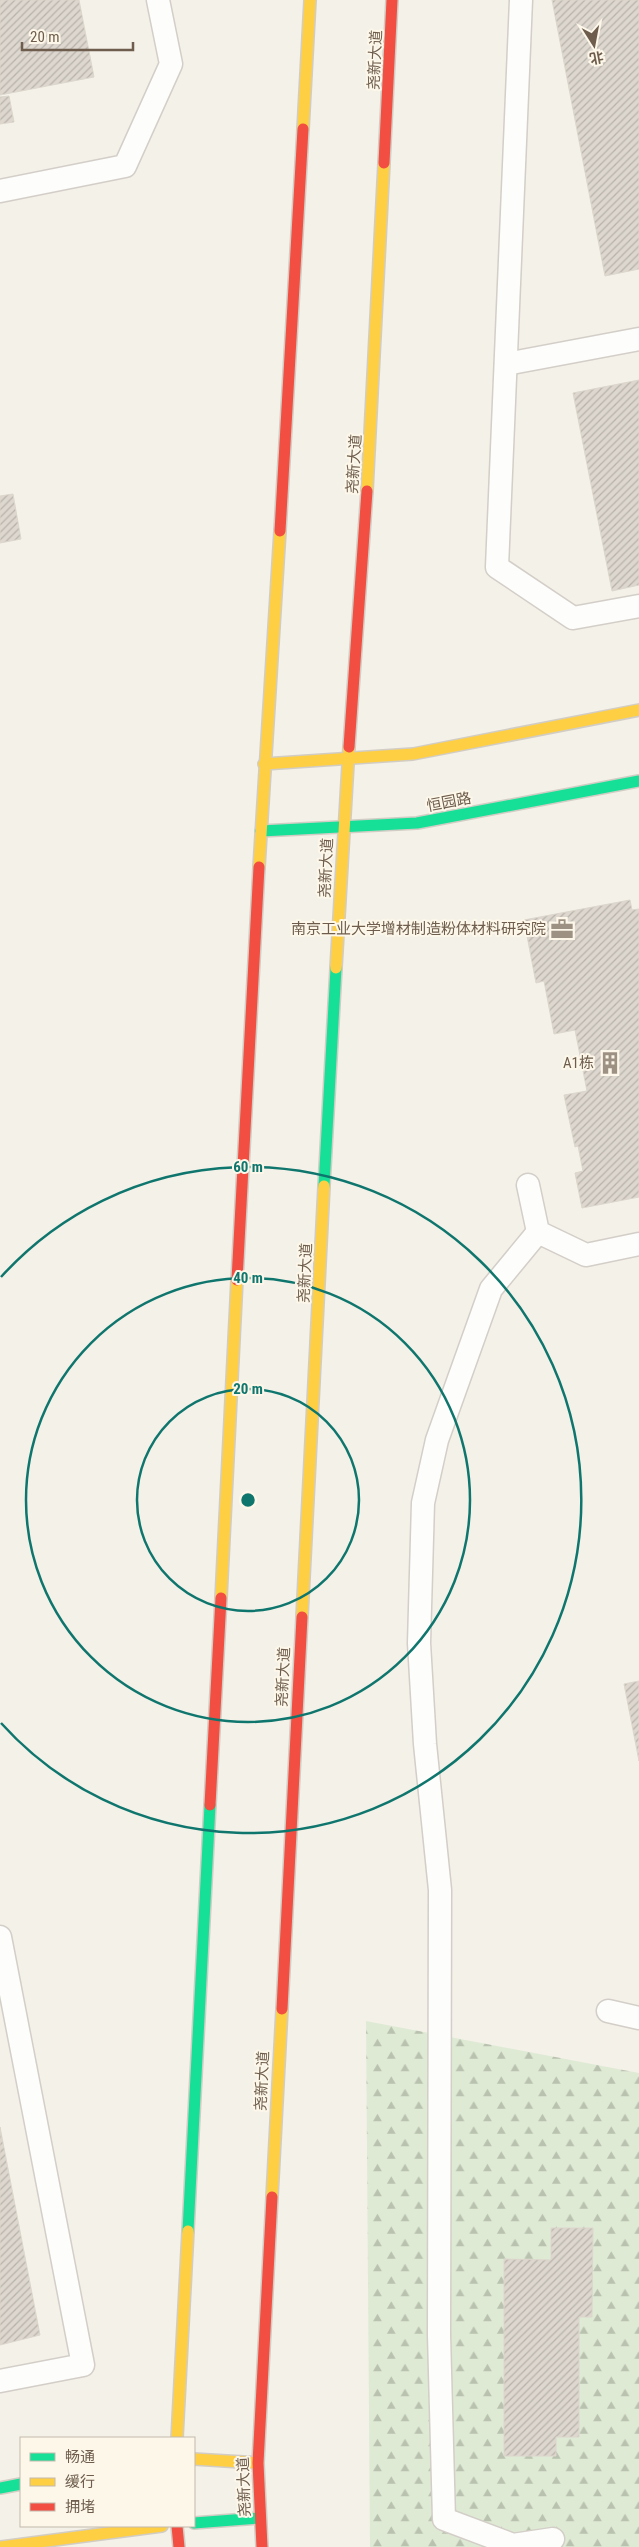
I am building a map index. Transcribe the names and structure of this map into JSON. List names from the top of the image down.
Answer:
{
  "streets": {
    "main road": ["尧新大道", "恒园路"]
  },
  "crossings": [
    ["尧新大道", "恒园路"]
  ],
  "places": {
    "office": ["南京工业大学增材制造粉体材料研究院"],
    "building": ["A1栋"]
  },
  "legend": ["畅通", "缓行", "拥堵"],
  "scale_bar": "20 m",
  "north": "bottom",
  "rings": ["60 m", "40 m", "20 m"]
}
